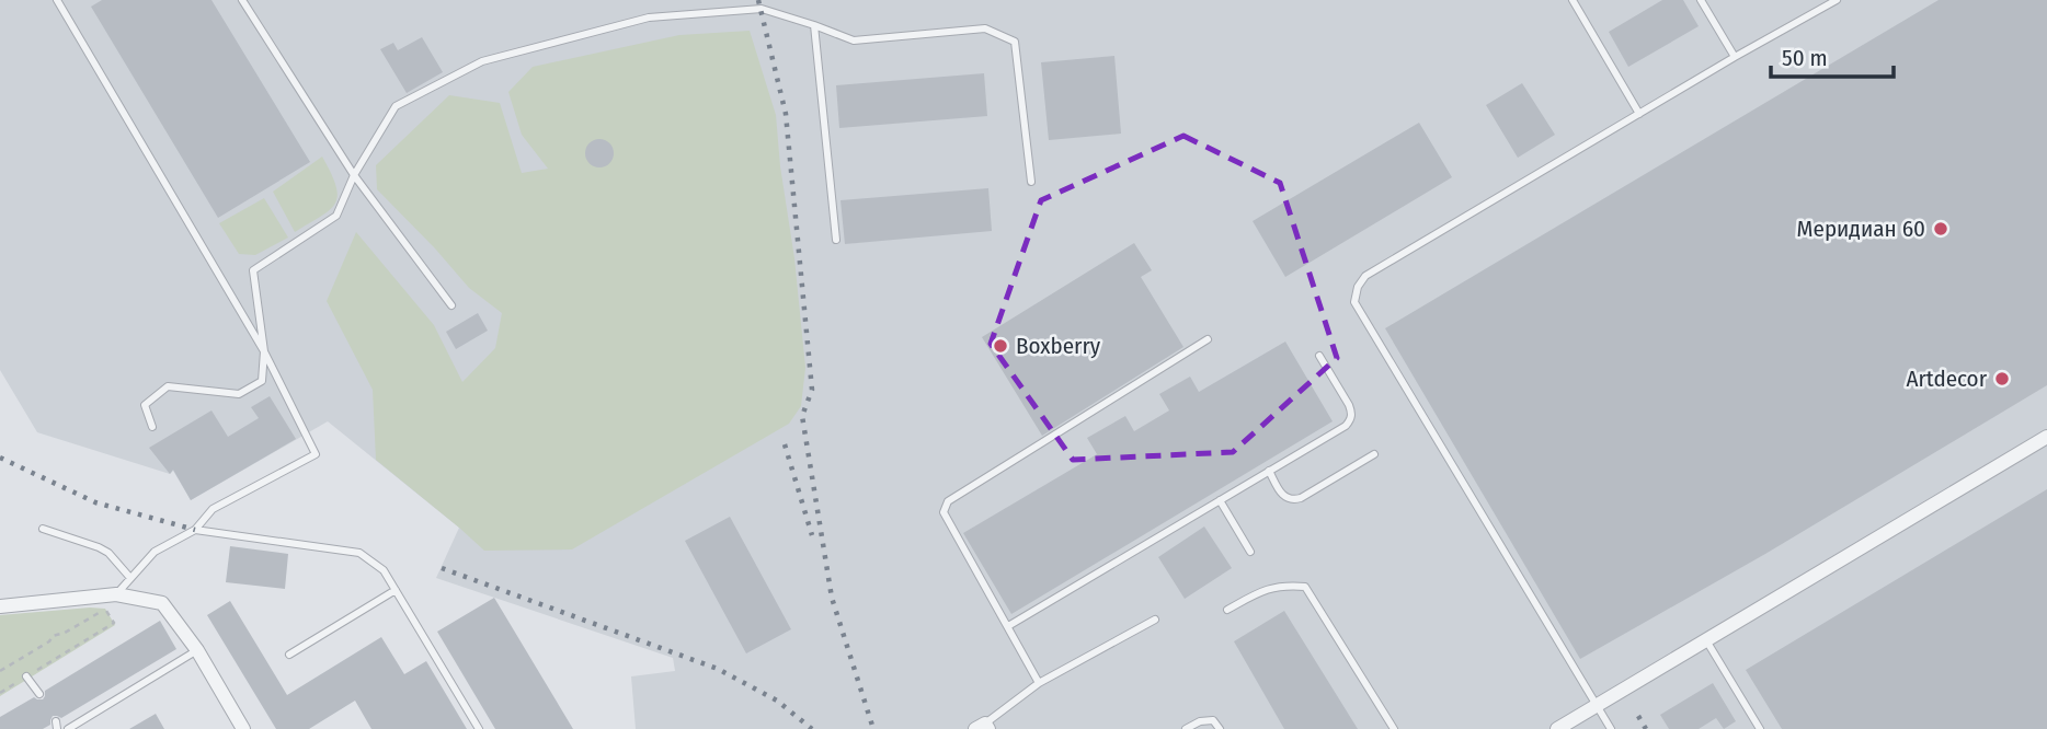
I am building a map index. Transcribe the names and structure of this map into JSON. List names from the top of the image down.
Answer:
{
  "places": ["Меридиан 60", "Boxberry", "Artdecor"],
  "scale_bar": "50 m"
}
